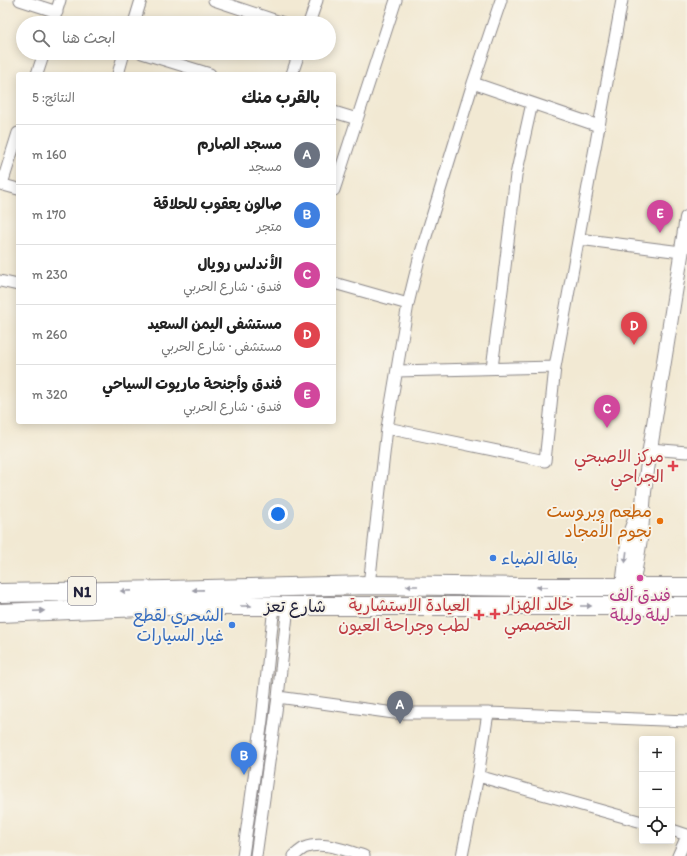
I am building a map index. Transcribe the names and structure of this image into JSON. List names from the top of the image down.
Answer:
{
  "streets": {
    "highway": ["N1", "شارع تعز"]
  },
  "places": {
    "health": ["مركز الاصبحي الجراحي", "خالد الهزار التخصصي", "العيادة الاستشارية لطب وجراحة العيون"],
    "other": [
      "مطعم وبروست نجوم الأمجاد",
      "بقالة الضياء",
      "فندق ألف ليلة وليلة",
      "الشحري لقطع غيار السيارات"
    ]
  },
  "page": {
    "search": "ابحث هنا",
    "heading": ["بالقرب منك", "النتائج: 5"],
    "list": [
      {
        "mark": "A",
        "name": "مسجد الصارم",
        "note": "مسجد",
        "value": "160 m"
      },
      {
        "mark": "B",
        "name": "صالون يعقوب للحلاقة",
        "note": "متجر",
        "value": "170 m"
      },
      {
        "mark": "C",
        "name": "الأندلس رويال",
        "note": "فندق · شارع الحربي",
        "value": "230 m"
      },
      {
        "mark": "D",
        "name": "مستشفى اليمن السعيد",
        "note": "مستشفى · شارع الحربي",
        "value": "260 m"
      },
      {
        "mark": "E",
        "name": "فندق وأجنحة ماريوت السياحي",
        "note": "فندق · شارع الحربي",
        "value": "320 m"
      }
    ],
    "pins": [
      "E",
      "D",
      "C",
      "A",
      "B"
    ],
    "map_buttons": ["+", "−"]
  }
}
